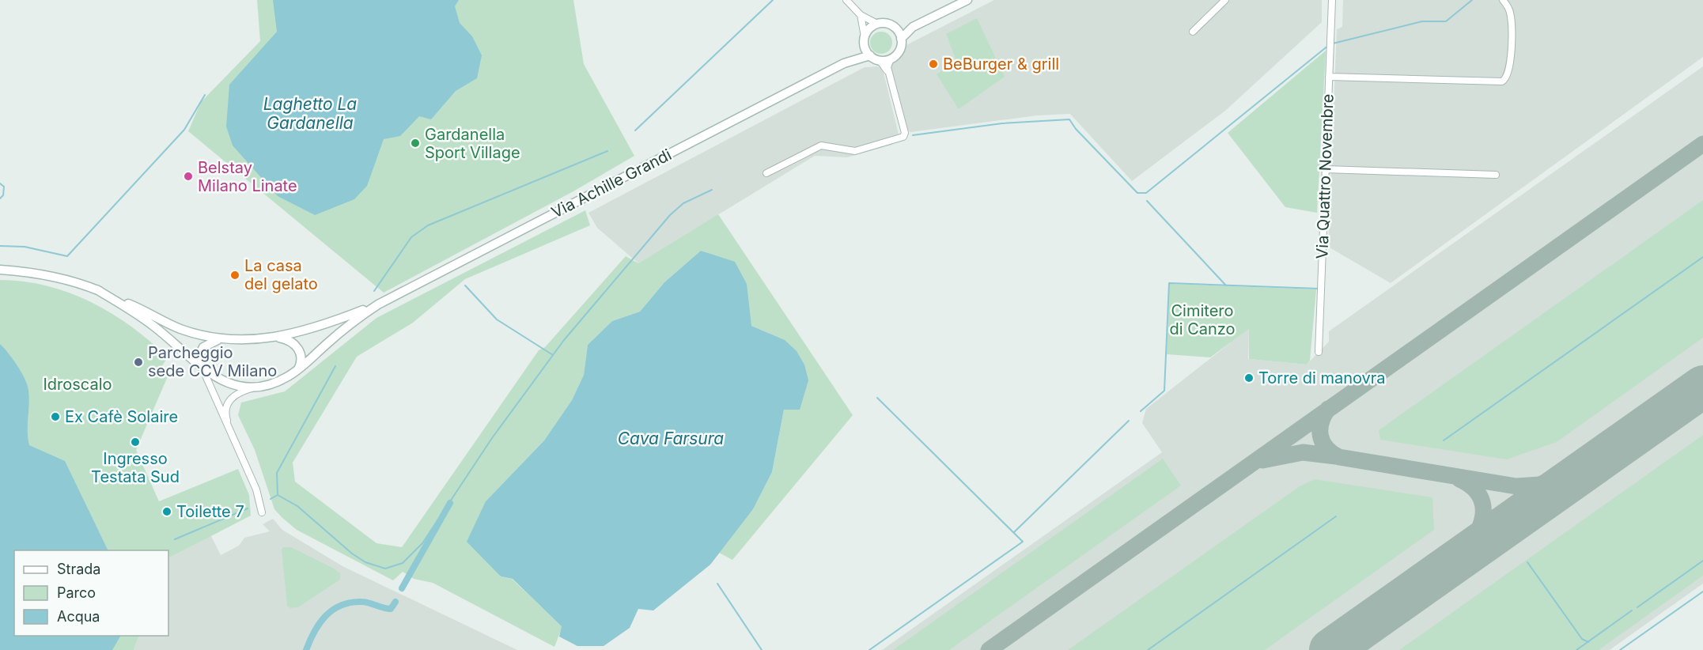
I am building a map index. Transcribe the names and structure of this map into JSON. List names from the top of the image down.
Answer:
{
  "streets": {
    "main road": ["Via Achille Grandi"],
    "street": ["Via Quattro Novembre"]
  },
  "water": ["Laghetto La Gardanella", "Cava Farsura"],
  "parks": ["Cimitero di Canzo", "Idroscalo"],
  "places": [
    "BeBurger & grill",
    "Gardanella Sport Village",
    "Belstay Milano Linate",
    "La casa del gelato",
    "Parcheggio sede CCV Milano",
    "Torre di manovra",
    "Ex Cafè Solaire",
    "Ingresso Testata Sud",
    "Toilette 7"
  ],
  "legend": ["Strada", "Parco", "Acqua"]
}
